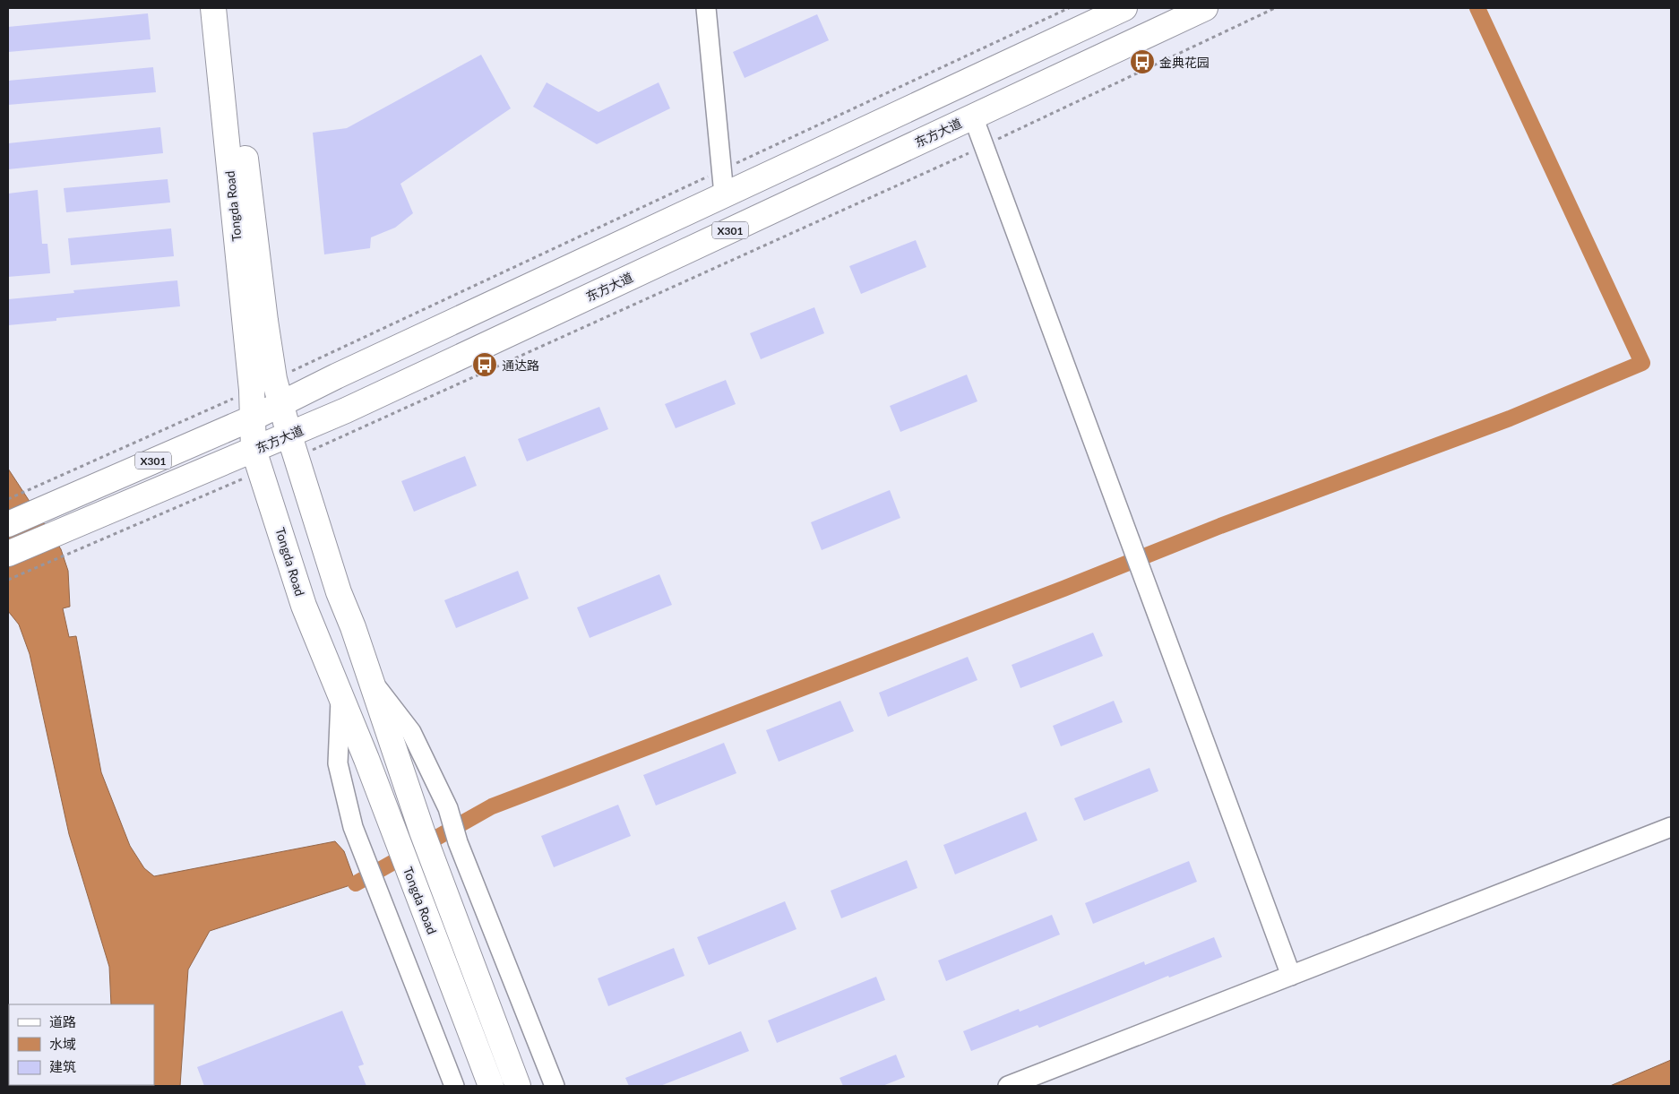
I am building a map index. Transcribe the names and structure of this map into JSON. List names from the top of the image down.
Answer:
{
  "streets": {
    "main road": ["东方大道", "Tongda Road", "X301"]
  },
  "crossings": [
    ["东方大道", "Tongda Road"],
    ["Tongda Road", "X301"]
  ],
  "places": {
    "bus stop": ["金典花园", "通达路"]
  },
  "legend": ["道路", "水域", "建筑"]
}
